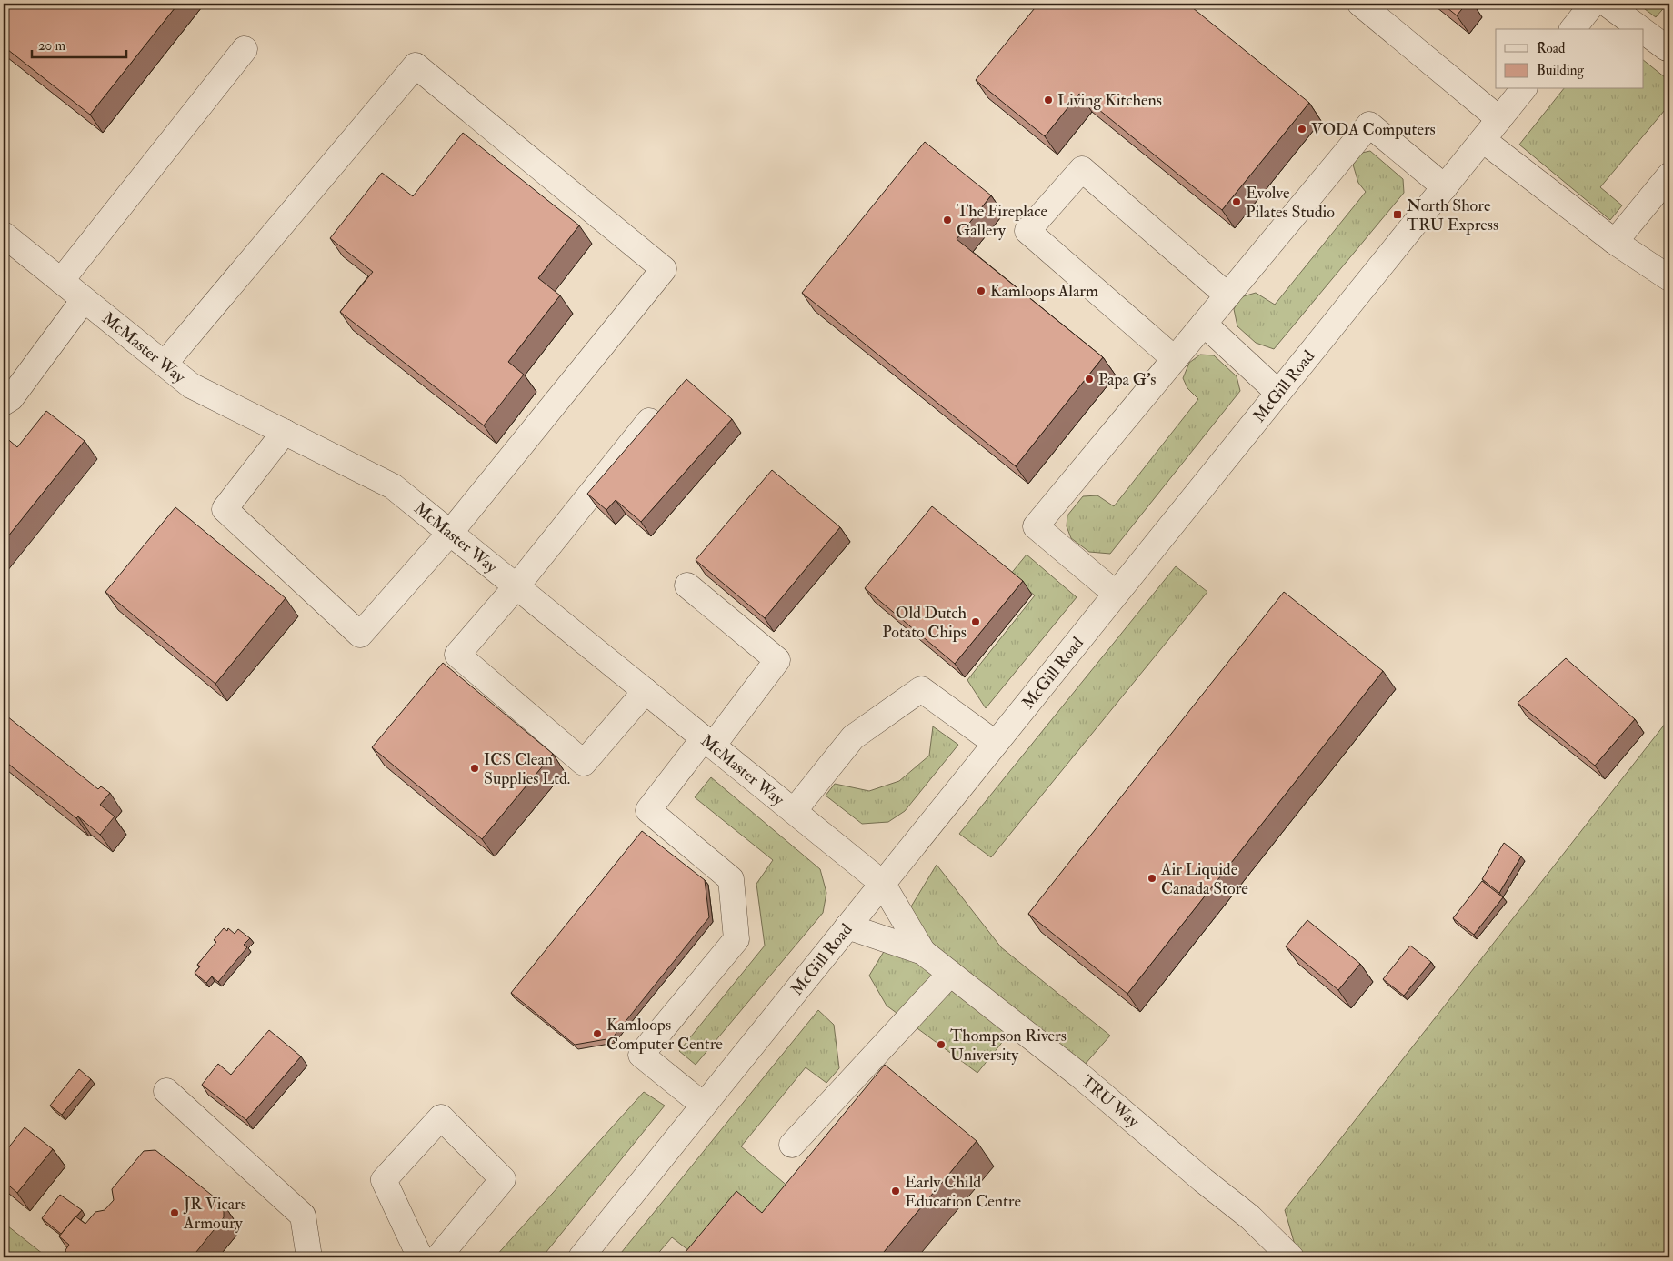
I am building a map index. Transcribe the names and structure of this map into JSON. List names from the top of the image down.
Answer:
{
  "streets": {
    "street": ["McMaster Way", "McGill Road", "TRU Way"]
  },
  "crossings": [
    ["McMaster Way", "McGill Road"]
  ],
  "places": {
    "other": [
      "Living Kitchens",
      "VODA Computers",
      "Evolve Pilates Studio",
      "The Fireplace Gallery",
      "Kamloops Alarm",
      "Papa G's",
      "Old Dutch Potato Chips",
      "ICS Clean Supplies Ltd.",
      "Air Liquide Canada Store",
      "Kamloops Computer Centre",
      "Thompson Rivers University",
      "Early Child Education Centre",
      "JR Vicars Armoury"
    ],
    "transit": ["North Shore TRU Express"]
  },
  "legend": ["Road", "Building"],
  "scale_bar": "20 m"
}
